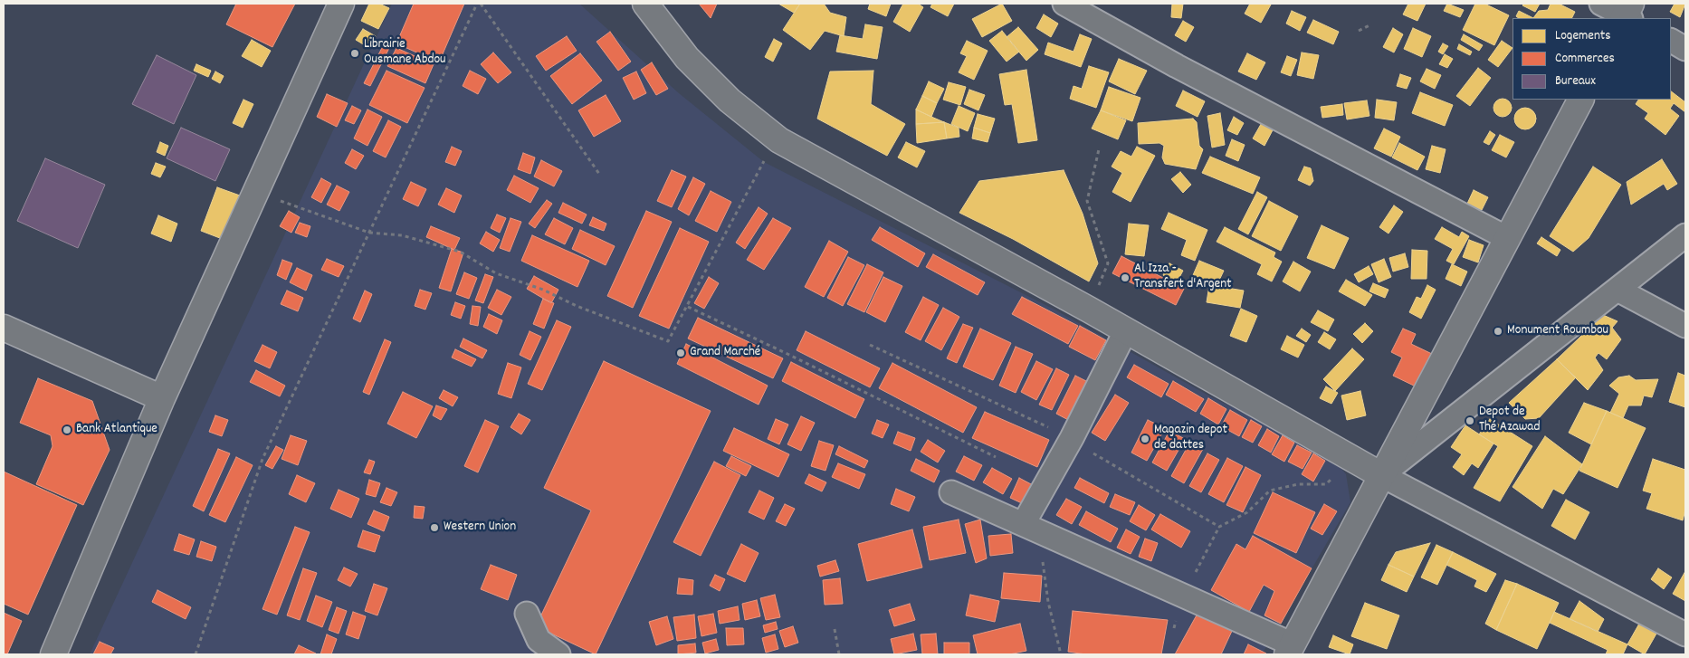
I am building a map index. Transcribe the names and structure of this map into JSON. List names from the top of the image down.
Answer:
{
  "places": [
    "Librairie Ousmane Abdou",
    "Al Izza - Transfert d'Argent",
    "Monument Roumbou",
    "Grand Marché",
    "Depot de Thé Azawad",
    "Bank Atlantique",
    "Magazin depot de dattes",
    "Western Union"
  ],
  "legend": ["Logements", "Commerces", "Bureaux"]
}
